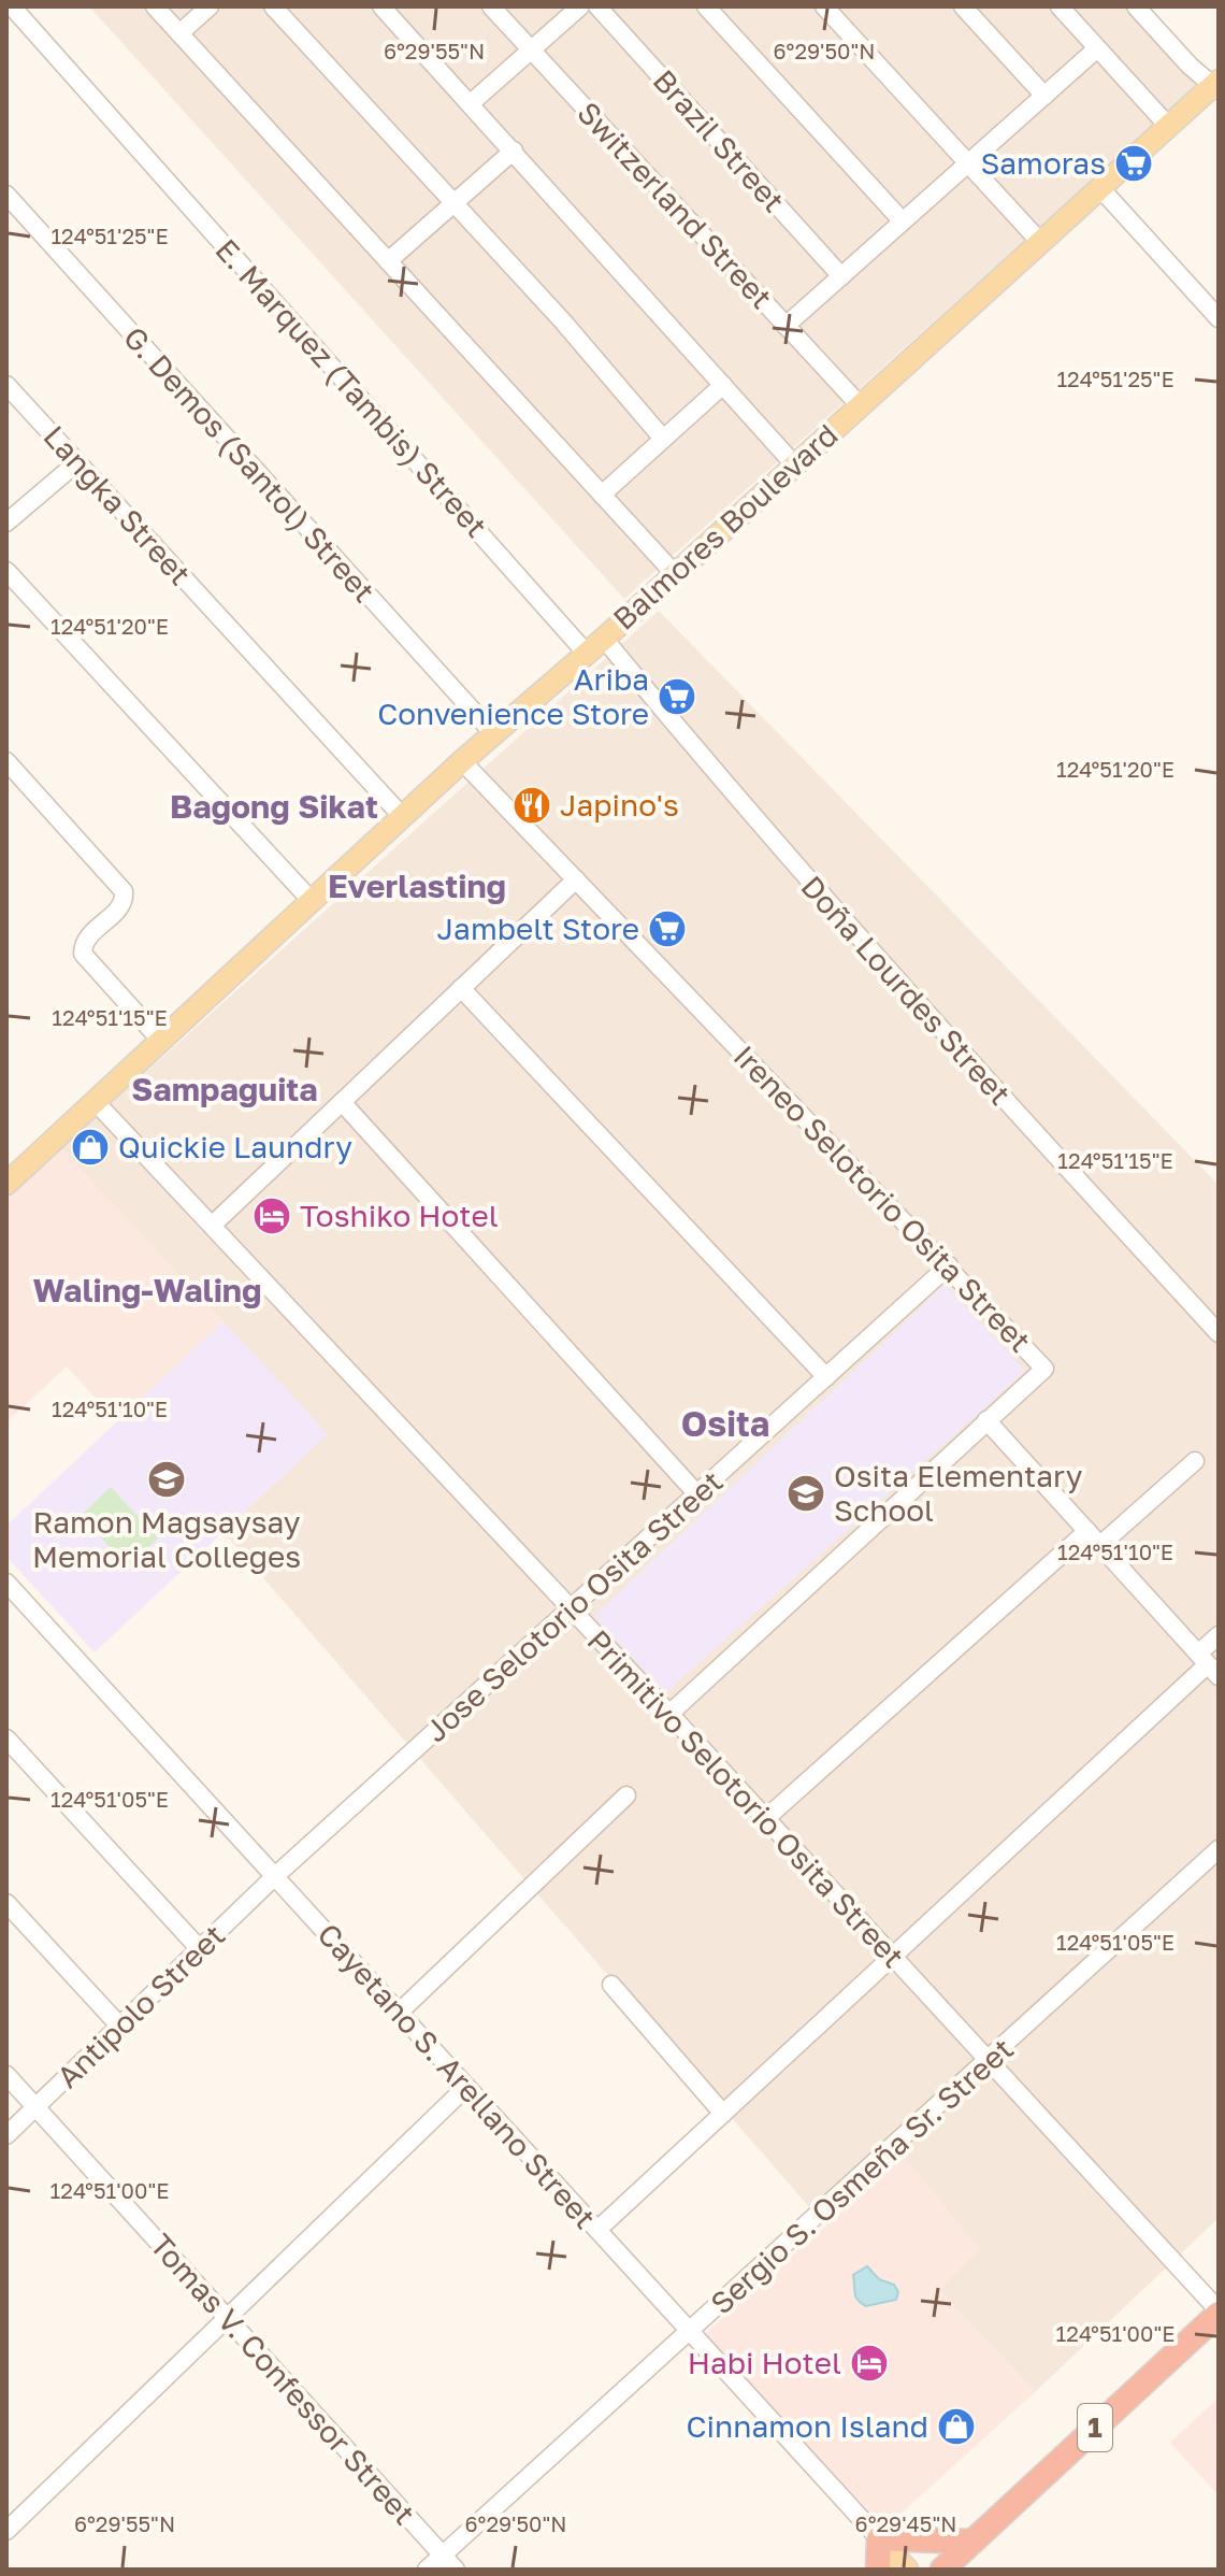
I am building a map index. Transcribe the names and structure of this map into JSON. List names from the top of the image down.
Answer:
{
  "streets": {
    "highway": ["1"],
    "main road": ["Balmores Boulevard", "Cayetano S. Arellano Street"],
    "street": [
      "Brazil Street",
      "Switzerland Street",
      "E. Marquez (Tambis) Street",
      "G. Demos (Santol) Street",
      "Langka Street",
      "Doña Lourdes Street",
      "Ireneo Selotorio Osita Street",
      "Jose Selotorio Osita Street",
      "Primitivo Selotorio Osita Street",
      "Antipolo Street",
      "Sergio S. Osmeña Sr. Street",
      "Tomas V. Confessor Street"
    ]
  },
  "crossings": [
    ["Switzerland Street", "Balmores Boulevard"],
    ["E. Marquez (Tambis) Street", "Balmores Boulevard"],
    ["G. Demos (Santol) Street", "Balmores Boulevard"],
    ["Langka Street", "Balmores Boulevard"],
    ["Balmores Boulevard", "Doña Lourdes Street"],
    ["Balmores Boulevard", "Ireneo Selotorio Osita Street"],
    ["Balmores Boulevard", "Primitivo Selotorio Osita Street"],
    ["Ireneo Selotorio Osita Street", "Jose Selotorio Osita Street"],
    ["Jose Selotorio Osita Street", "Primitivo Selotorio Osita Street"],
    ["Jose Selotorio Osita Street", "Antipolo Street"],
    ["Jose Selotorio Osita Street", "Cayetano S. Arellano Street"],
    ["Primitivo Selotorio Osita Street", "Sergio S. Osmeña Sr. Street"],
    ["Primitivo Selotorio Osita Street", "1"],
    ["Antipolo Street", "Cayetano S. Arellano Street"],
    ["Antipolo Street", "Tomas V. Confessor Street"],
    ["Cayetano S. Arellano Street", "Sergio S. Osmeña Sr. Street"],
    ["Sergio S. Osmeña Sr. Street", "Tomas V. Confessor Street"]
  ],
  "districts": [
    "Bagong Sikat",
    "Everlasting",
    "Sampaguita",
    "Waling-Waling",
    "Osita"
  ],
  "places": {
    "supermarket": ["Samoras", "Ariba Convenience Store", "Jambelt Store"],
    "restaurant": ["Japino's"],
    "shop": ["Quickie Laundry", "Cinnamon Island"],
    "hotel": ["Toshiko Hotel", "Habi Hotel"],
    "school or university": ["Ramon Magsaysay Memorial Colleges", "Osita Elementary School"]
  },
  "coordinates": [
    "6°29'55\"N",
    "6°29'50\"N",
    "124°51'25\"E",
    "124°51'20\"E",
    "124°51'15\"E",
    "124°51'10\"E",
    "124°51'05\"E",
    "124°51'00\"E",
    "6°29'45\"N"
  ]
}
